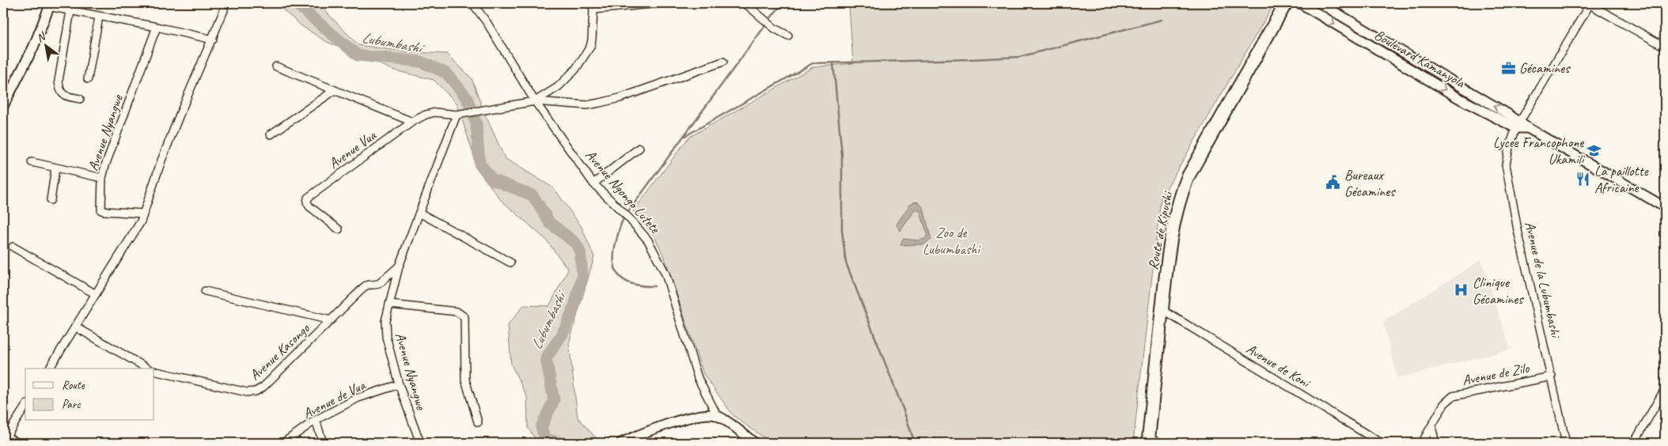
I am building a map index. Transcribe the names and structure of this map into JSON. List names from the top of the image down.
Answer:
{
  "streets": {
    "highway": ["Route de Kipushi"],
    "main road": ["Boulevard Kamanyola", "Avenue Ngongo Lutete"],
    "street": [
      "Avenue Nyangwe",
      "Avenue Vua",
      "Avenue de la Lubumbashi",
      "Avenue Kasongo",
      "Avenue de Koni",
      "Avenue de Zilo",
      "Avenue de Vua"
    ]
  },
  "crossings": [
    ["Boulevard Kamanyola", "Avenue de la Lubumbashi"],
    ["Avenue Nyangwe", "Avenue Vua"],
    ["Avenue Nyangwe", "Avenue Kasongo"],
    ["Avenue Nyangwe", "Avenue de Vua"],
    ["Avenue Vua", "Avenue Ngongo Lutete"],
    ["Route de Kipushi", "Avenue de Koni"],
    ["Avenue de la Lubumbashi", "Avenue de Zilo"]
  ],
  "water": ["Lubumbashi"],
  "parks": ["Zoo de Lubumbashi"],
  "places": {
    "office": ["Gécamines"],
    "school or university": ["Lycee Francophone Ukamili"],
    "restaurant": ["La paillotte Africaine"],
    "public building": ["Bureaux Gécamines"],
    "hospital": ["Clinique Gécamines"]
  },
  "legend": ["Route", "Parc"],
  "north": "top left"
}
